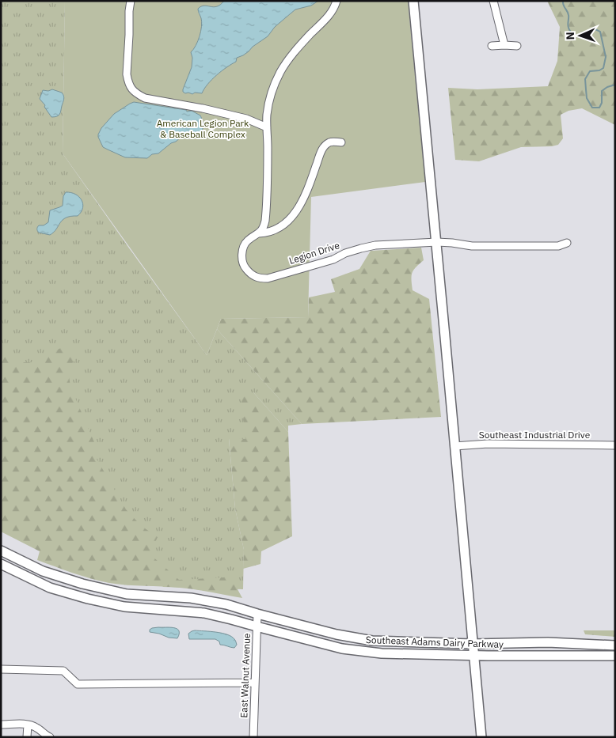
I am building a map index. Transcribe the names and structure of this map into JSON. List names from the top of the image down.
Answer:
{
  "streets": {
    "main road": ["Southeast Adams Dairy Parkway"],
    "street": ["Legion Drive", "Southeast Industrial Drive", "East Walnut Avenue"]
  },
  "crossings": [
    ["Southeast Adams Dairy Parkway", "East Walnut Avenue"]
  ],
  "parks": ["American Legion Park & Baseball Complex"],
  "north": "left"
}
